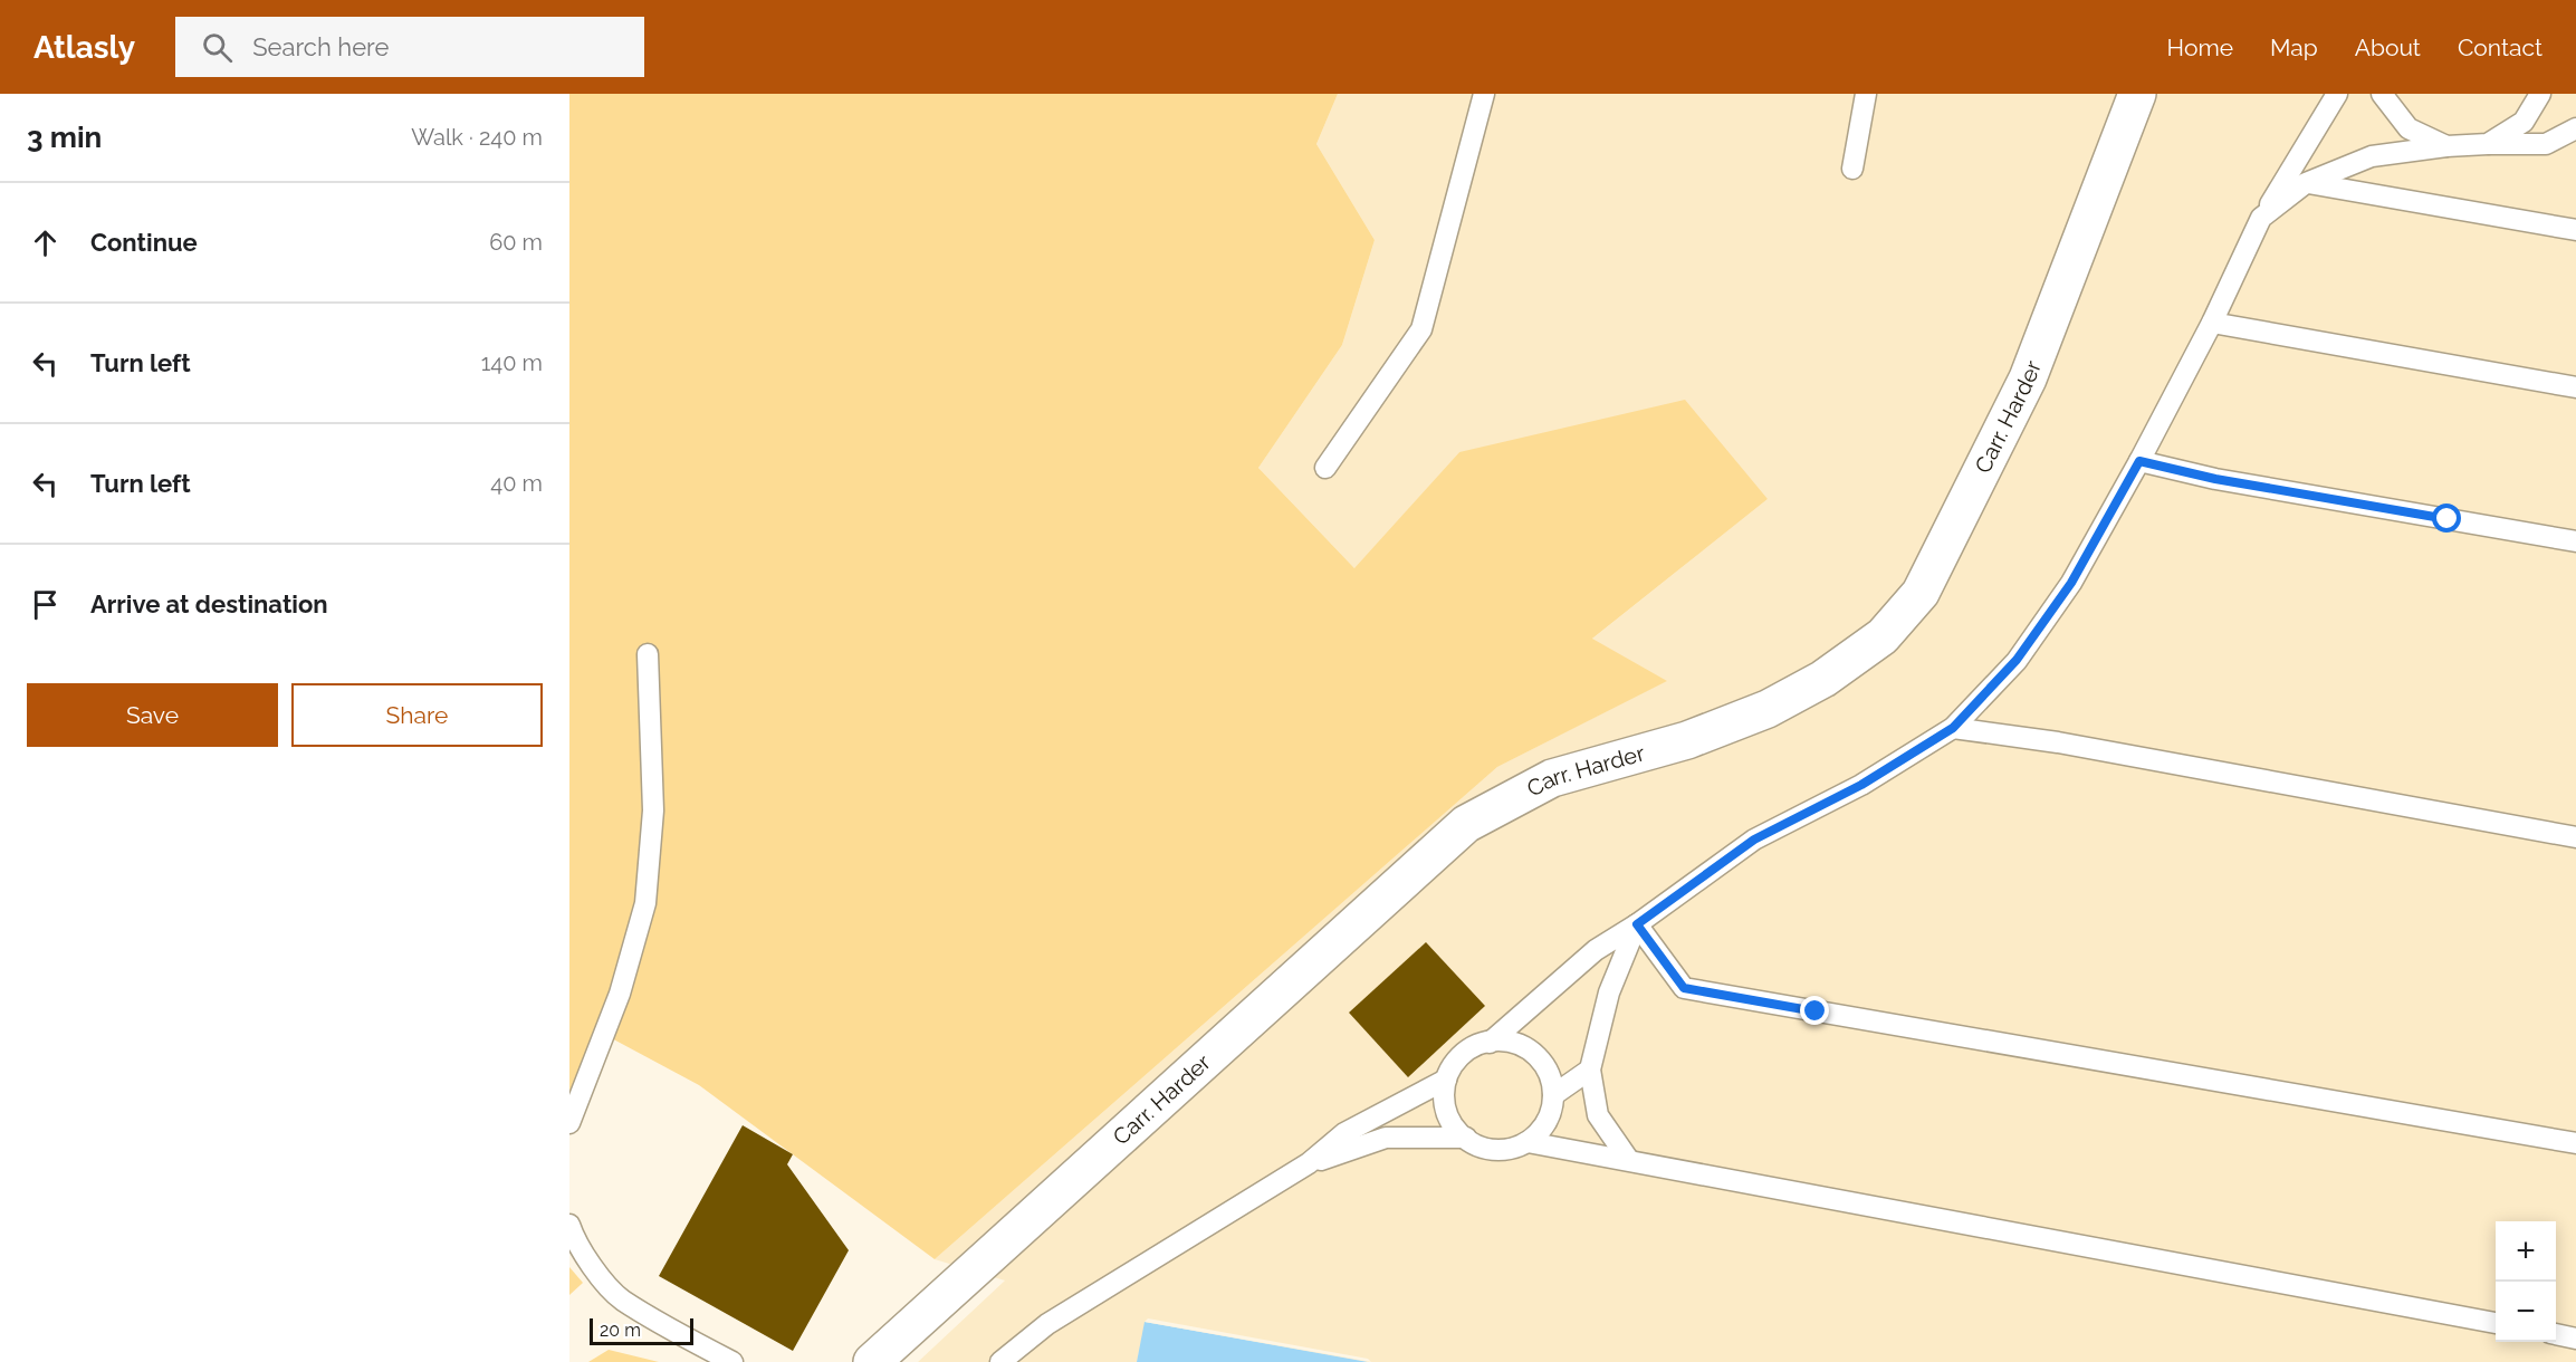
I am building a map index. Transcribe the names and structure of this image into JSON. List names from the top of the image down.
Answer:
{
  "streets": {
    "street": ["Carr. Harder"]
  },
  "scale_bar": "20 m",
  "page": {
    "header": "Atlasly",
    "search": "Search here",
    "nav": [
      "Home",
      "Map",
      "About",
      "Contact"
    ],
    "heading": ["3 min", "Walk · 240 m"],
    "list": [
      ["Continue", "60 m"],
      ["Turn left", "140 m"],
      ["Turn left", "40 m"],
      "Arrive at destination"
    ],
    "buttons": ["Save", "Share"],
    "map_buttons": ["+", "−"],
    "scale": "20 m"
  }
}
